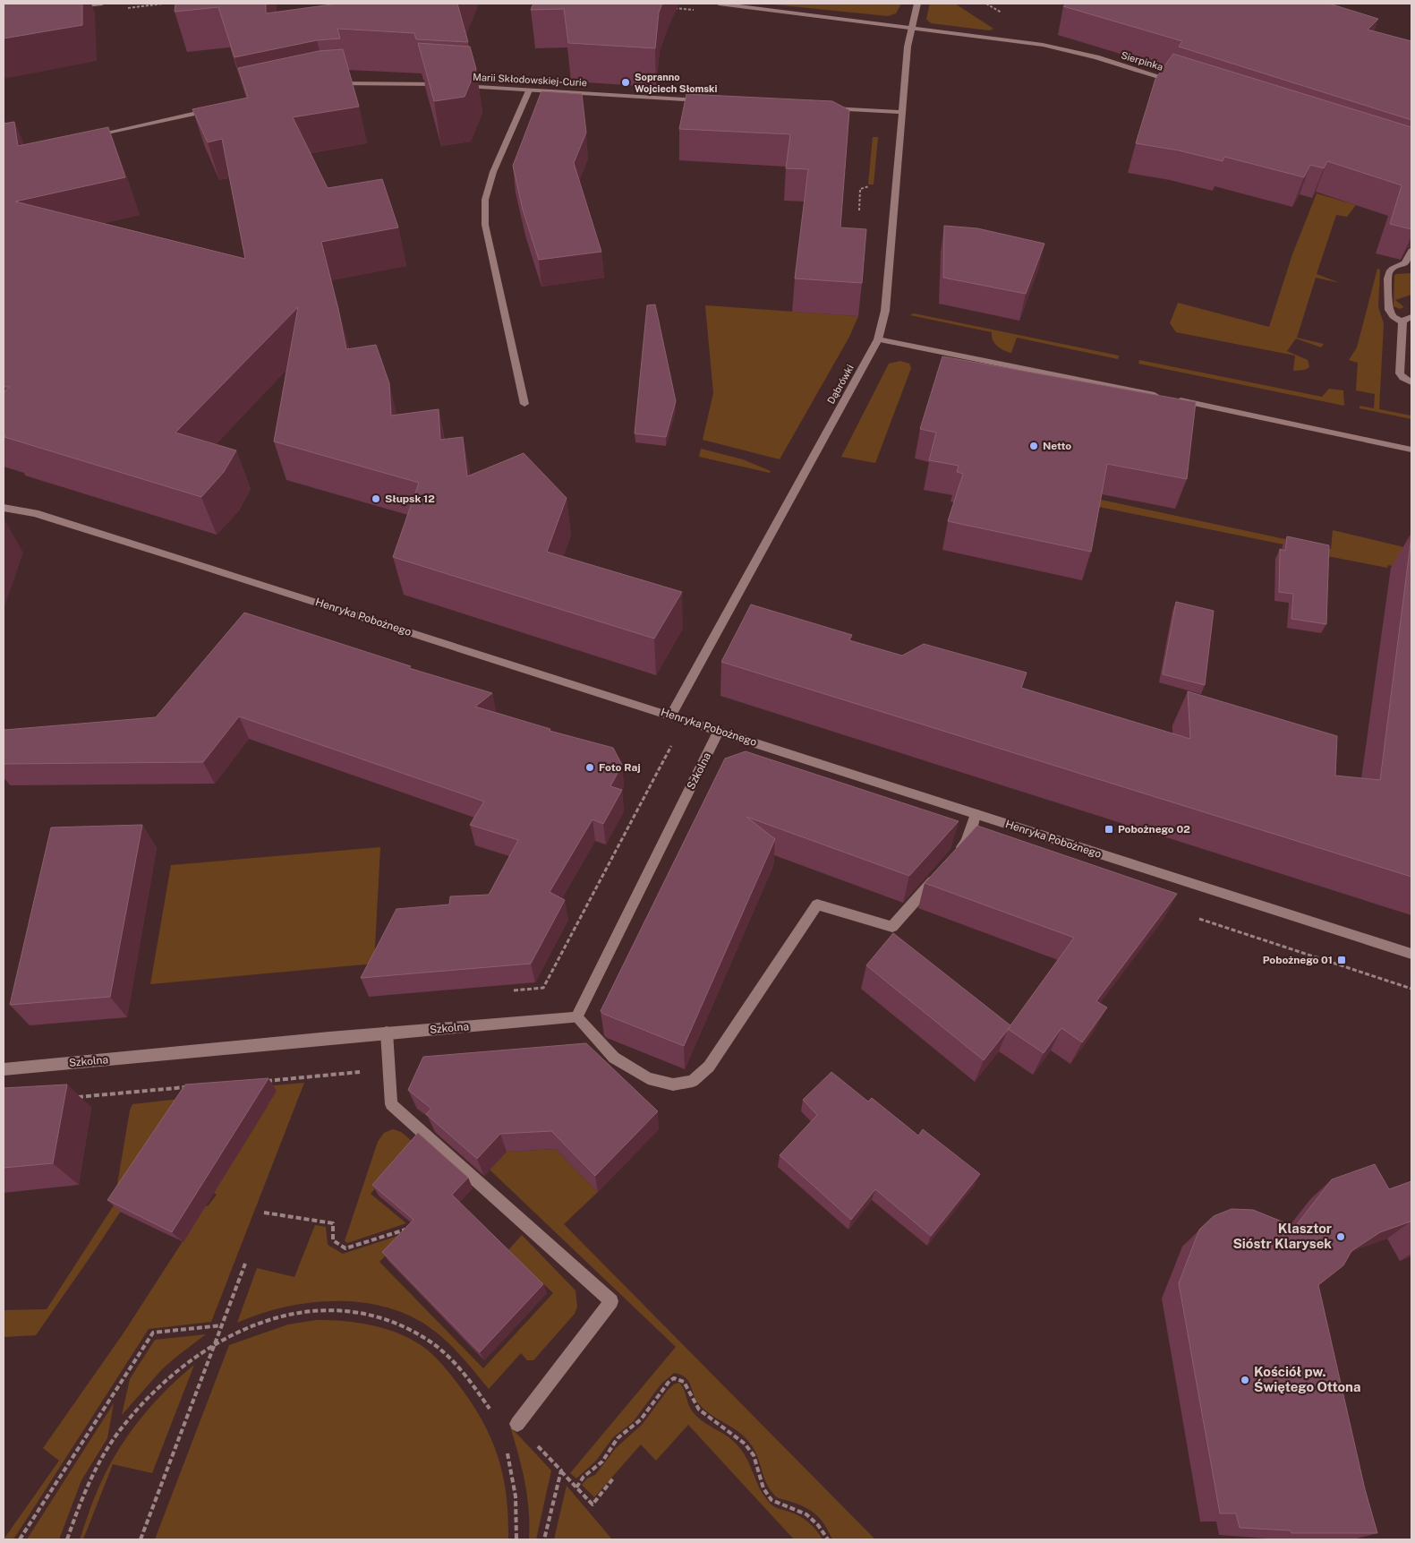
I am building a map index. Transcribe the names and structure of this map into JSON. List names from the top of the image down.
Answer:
{
  "streets": {
    "street": [
      "Sierpinka",
      "Marii Skłodowskiej-Curie",
      "Dąbrówki",
      "Henryka Pobożnego",
      "Szkolna"
    ]
  },
  "crossings": [
    ["Sierpinka", "Dąbrówki"],
    ["Dąbrówki", "Henryka Pobożnego"],
    ["Henryka Pobożnego", "Szkolna"]
  ],
  "places": {
    "other": [
      "Sopranno Wojciech Słomski",
      "Netto",
      "Słupsk 12",
      "Foto Raj",
      "Klasztor Sióstr Klarysek",
      "Kościół pw. Świętego Ottona"
    ],
    "transit": ["Pobożnego 02", "Pobożnego 01"]
  }
}
